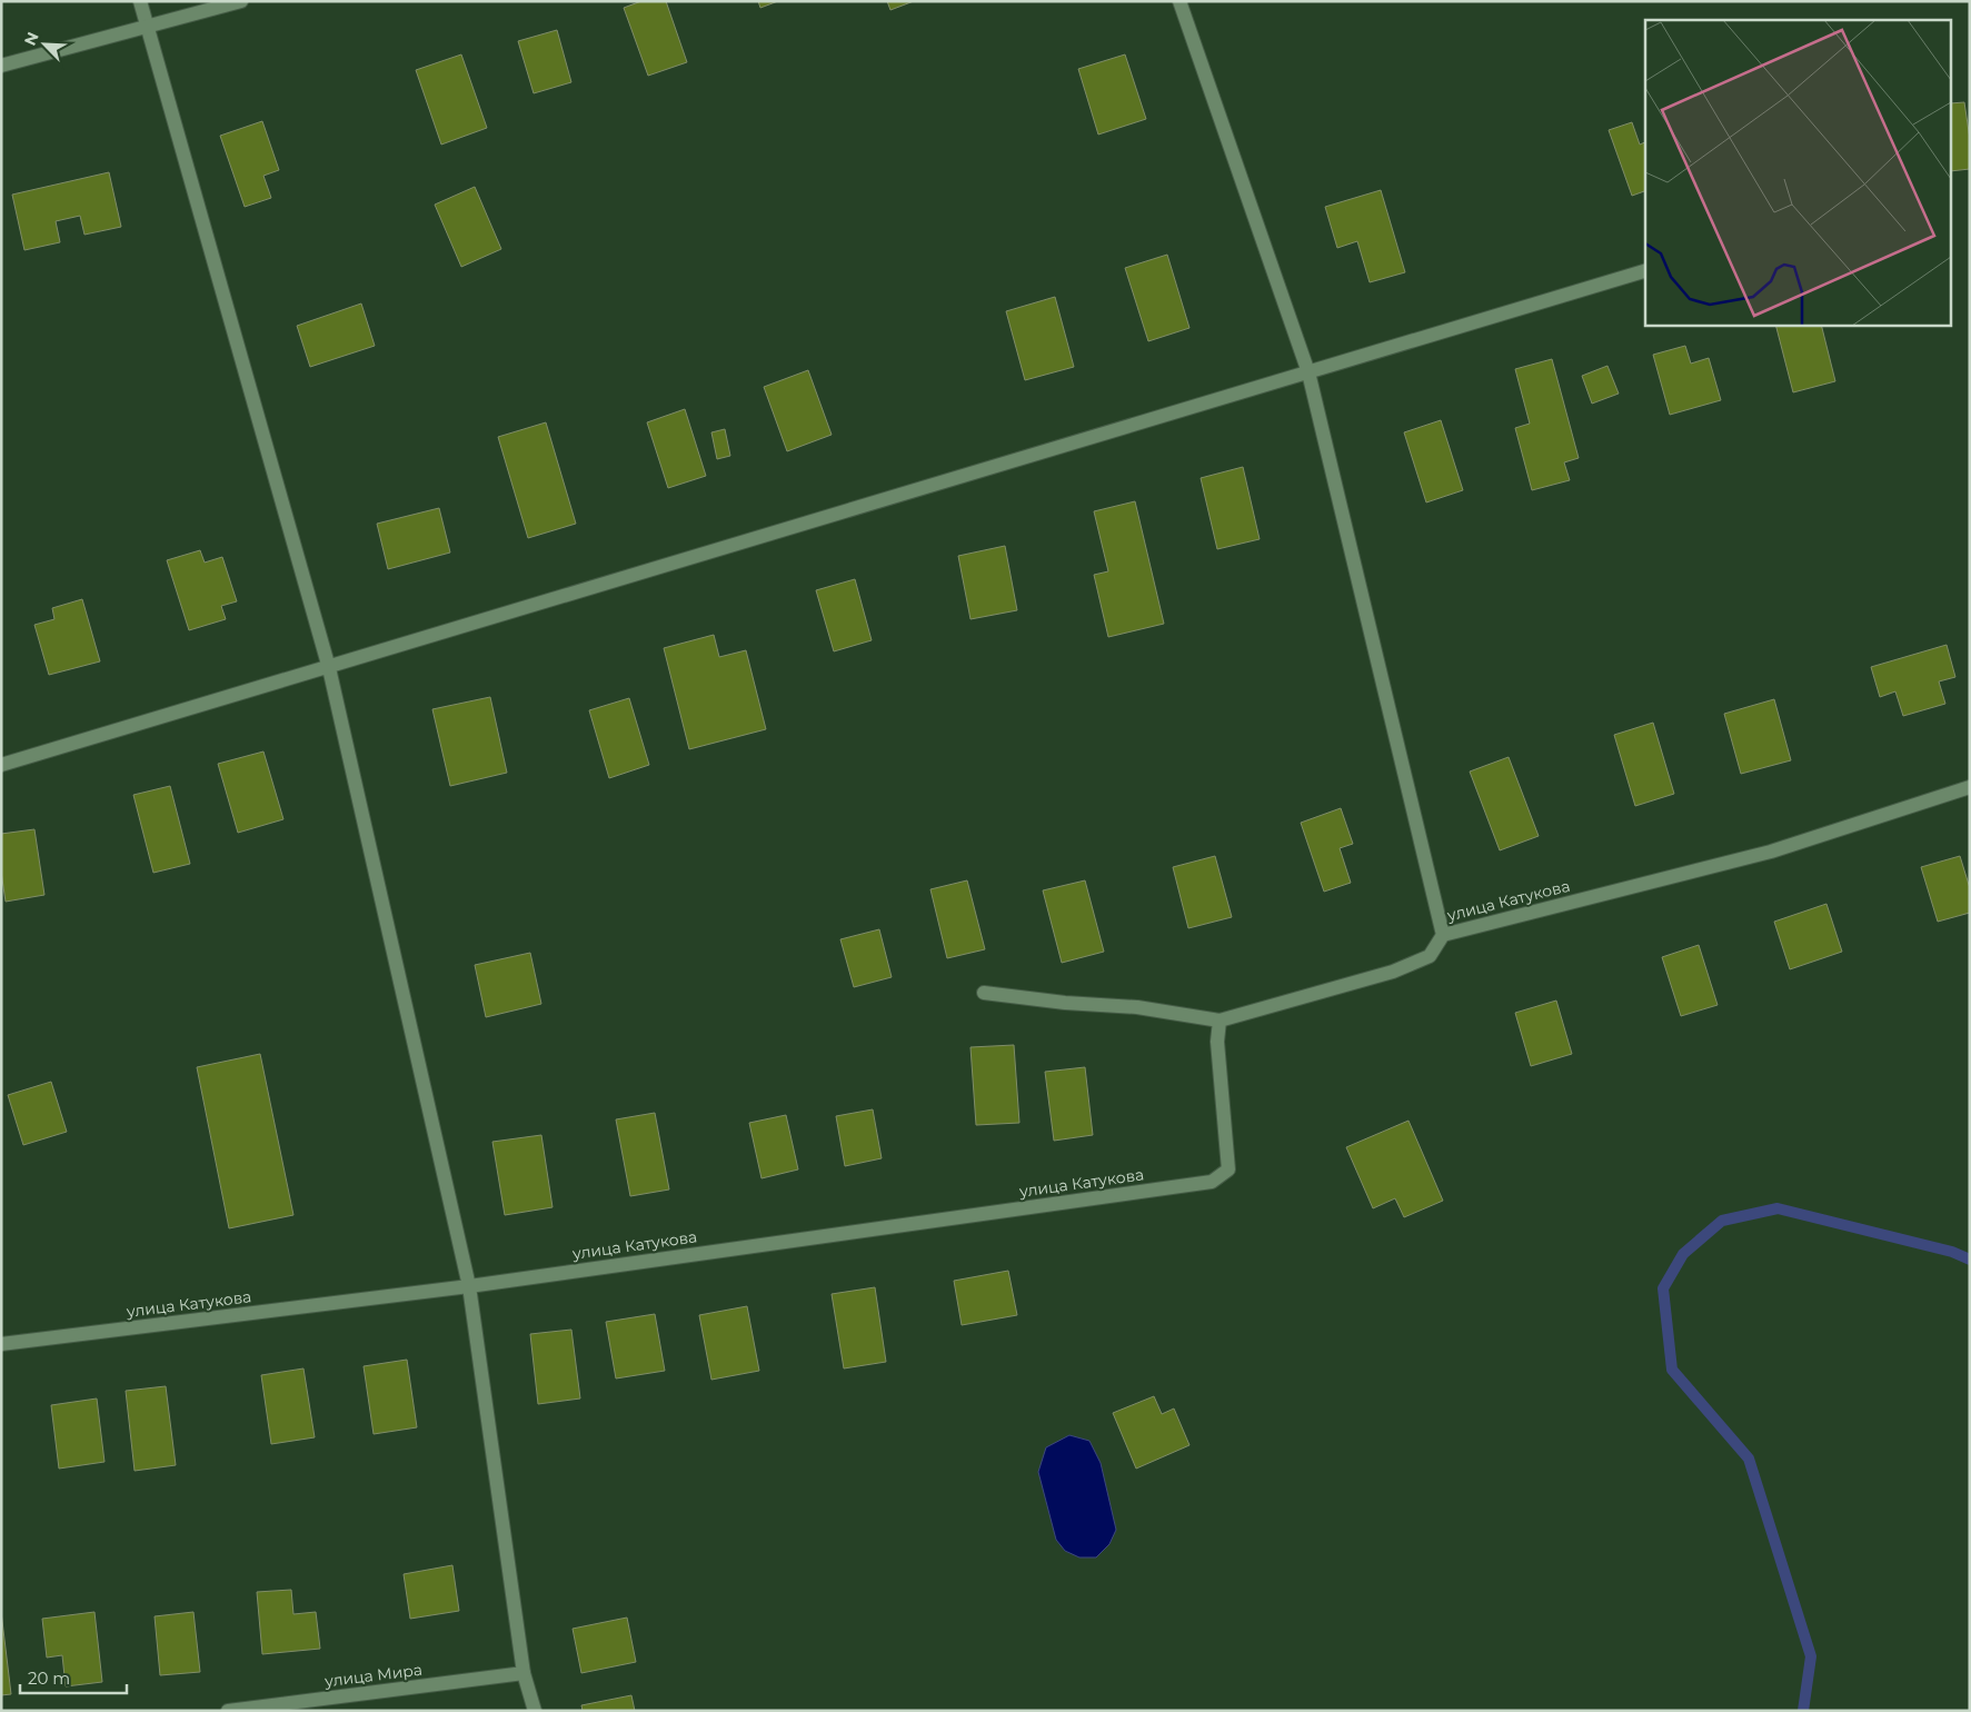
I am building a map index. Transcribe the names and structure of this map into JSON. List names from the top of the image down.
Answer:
{
  "streets": {
    "street": ["улица Катукова", "улица Мира"]
  },
  "scale_bar": "20 m",
  "north": "top left"
}
